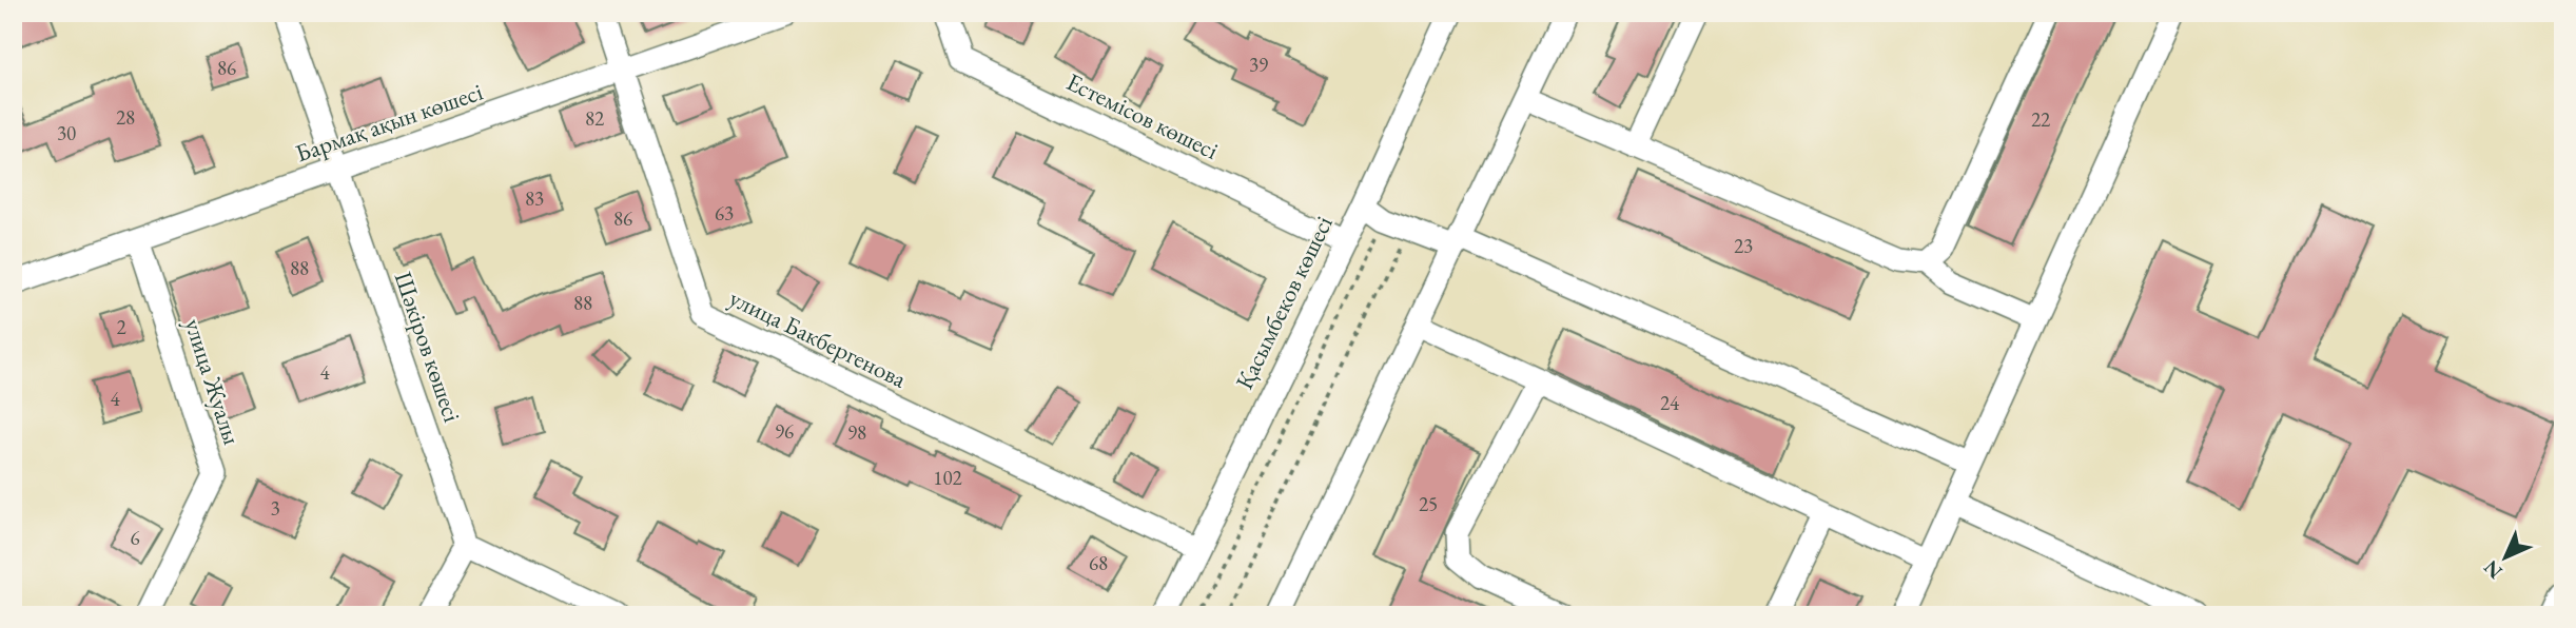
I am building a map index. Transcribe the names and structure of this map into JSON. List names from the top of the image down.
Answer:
{
  "streets": {
    "street": [
      "Естемісов көшесі",
      "Бармақ ақын көшесі",
      "Қасымбеков көшесі",
      "улица Бакбергенова",
      "Шәкіров көшесі",
      "улица Жуалы"
    ]
  },
  "crossings": [
    ["Естемісов көшесі", "Қасымбеков көшесі"],
    ["Бармақ ақын көшесі", "улица Бакбергенова"],
    ["Бармақ ақын көшесі", "Шәкіров көшесі"],
    ["Бармақ ақын көшесі", "улица Жуалы"],
    ["Қасымбеков көшесі", "улица Бакбергенова"]
  ],
  "house_numbers": [
    "39",
    "86",
    "28",
    "82",
    "22",
    "30",
    "83",
    "63",
    "86",
    "23",
    "88",
    "88",
    "2",
    "4",
    "4",
    "24",
    "96",
    "98",
    "102",
    "25",
    "3",
    "6",
    "68"
  ],
  "north": "bottom left"
}
